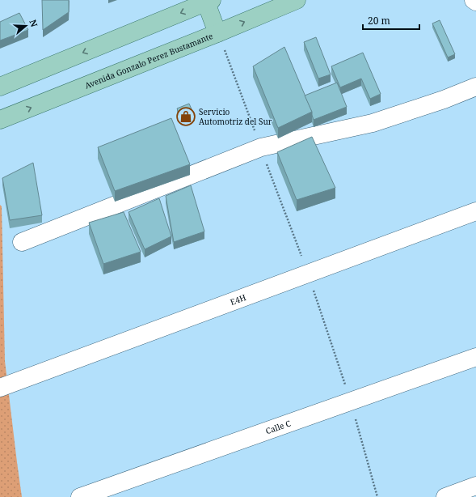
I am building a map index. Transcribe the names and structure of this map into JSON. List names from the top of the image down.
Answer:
{
  "streets": {
    "main road": ["Avenida Gonzalo Perez Bustamante"],
    "street": ["E4H", "Calle C"]
  },
  "places": {
    "shop": ["Servicio Automotriz del Sur"]
  },
  "scale_bar": "20 m",
  "north": "right"
}
